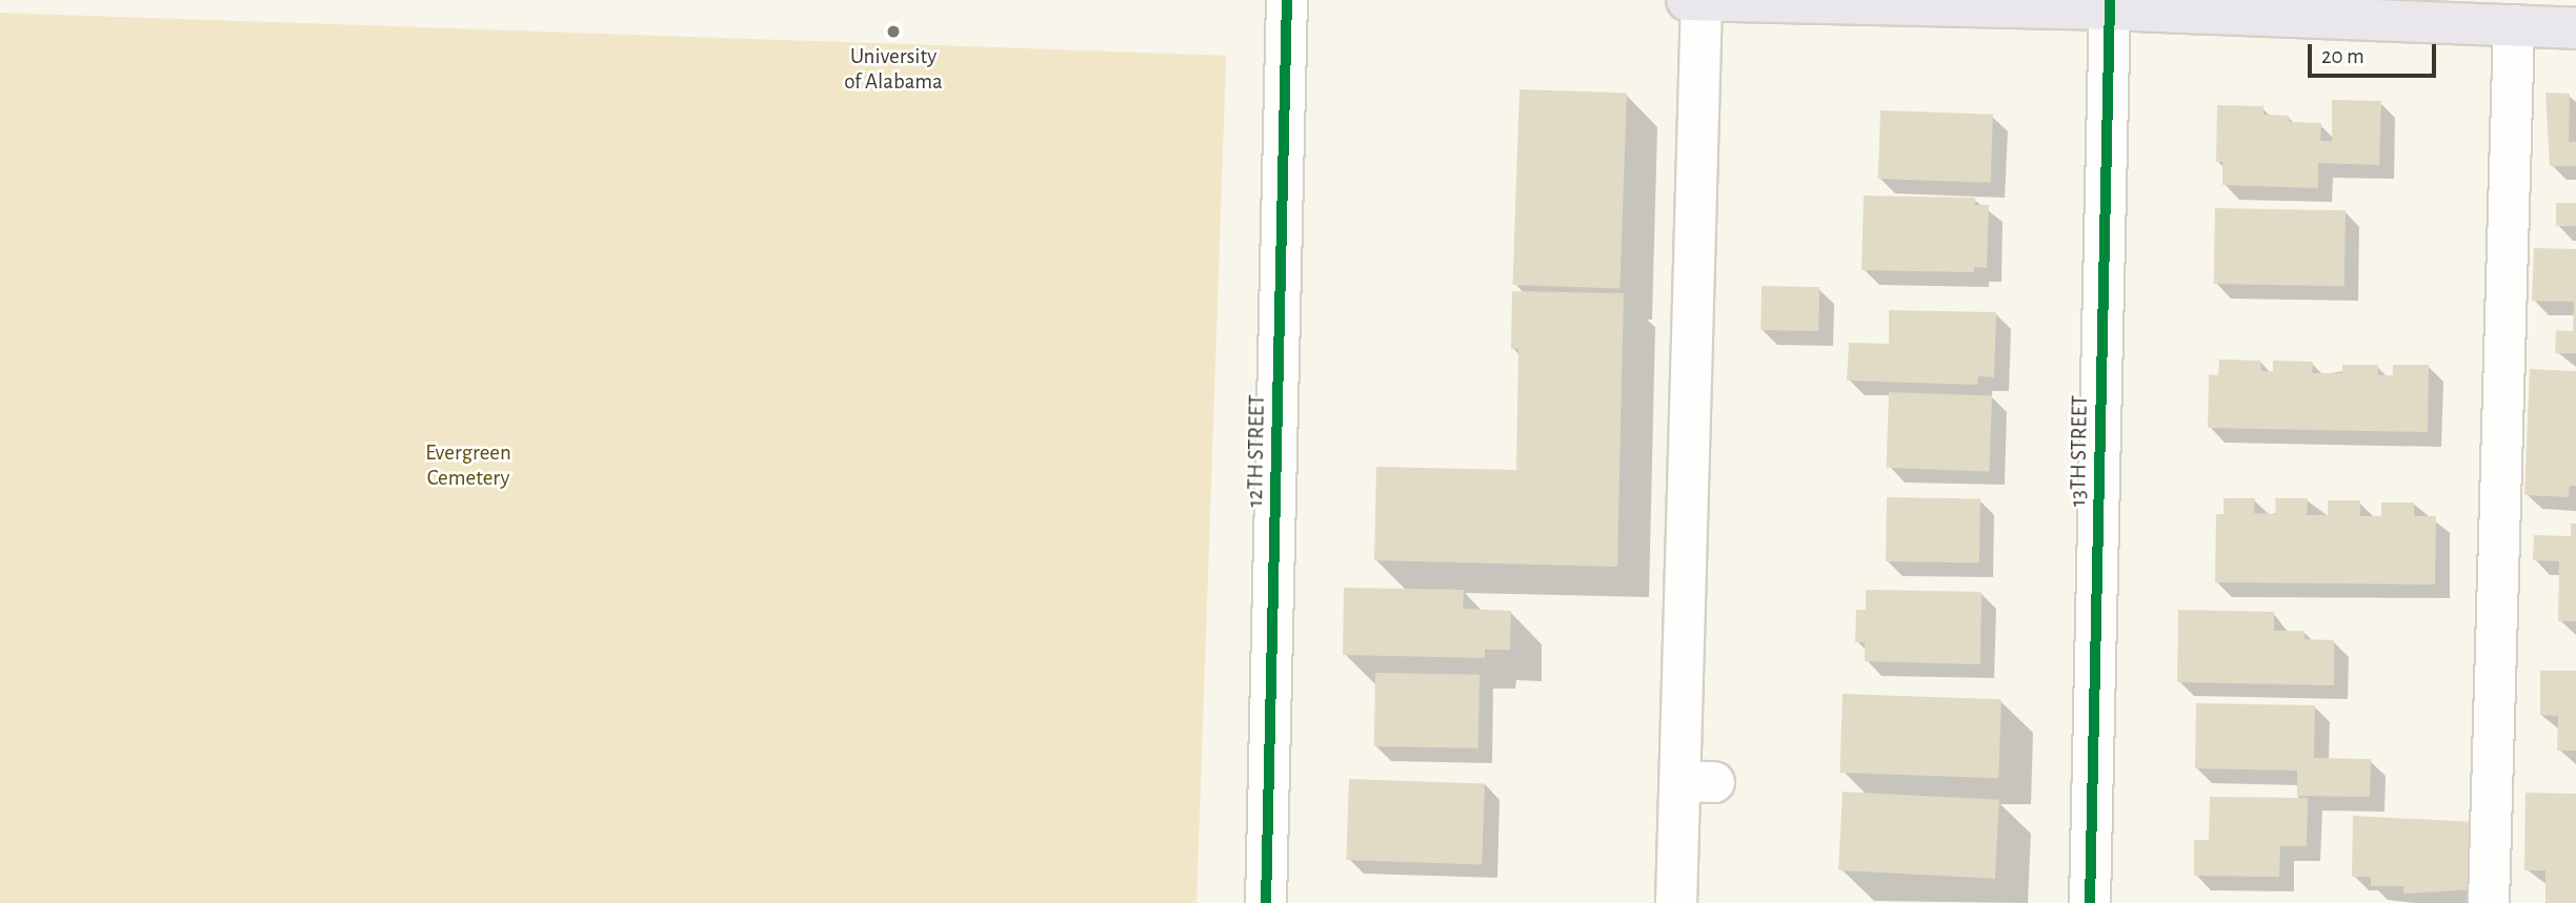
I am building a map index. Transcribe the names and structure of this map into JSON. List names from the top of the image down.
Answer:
{
  "streets": {
    "street": ["12TH STREET", "13TH STREET"]
  },
  "parks": ["Evergreen Cemetery"],
  "places": ["University of Alabama"],
  "scale_bar": "20 m"
}
